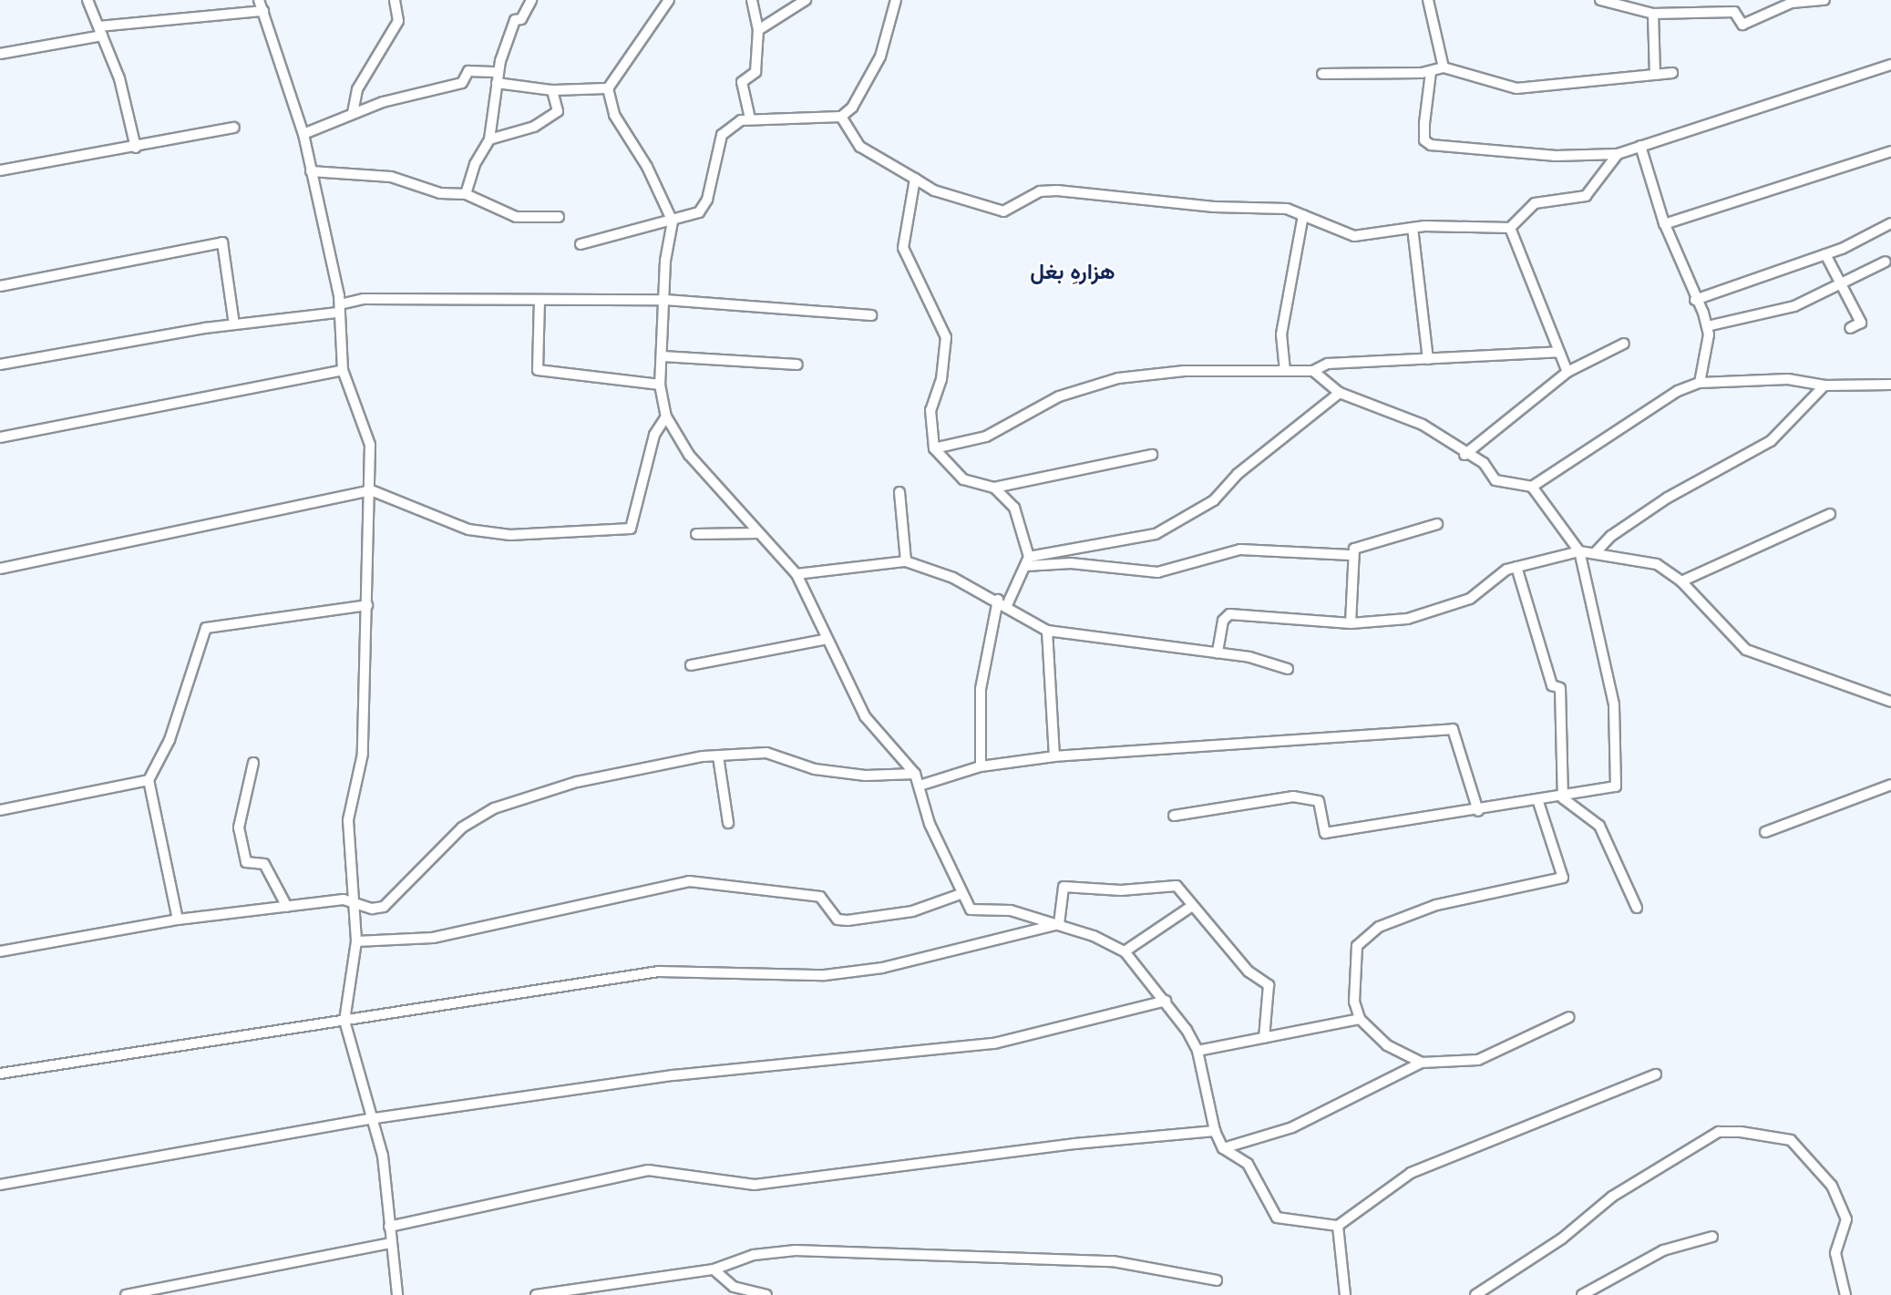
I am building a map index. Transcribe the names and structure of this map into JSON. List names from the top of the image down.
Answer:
{
  "districts": ["هزارهِ بغل"]
}
